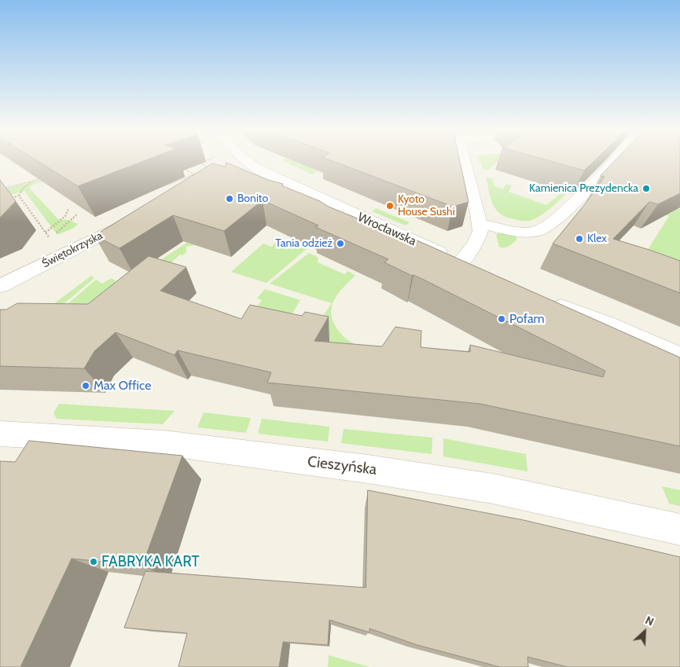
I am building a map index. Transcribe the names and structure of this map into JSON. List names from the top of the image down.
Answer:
{
  "streets": {
    "street": ["Wrocławska", "Świętokrzyska", "Cieszyńska"]
  },
  "places": [
    "Kamienica Prezydencka",
    "Bonito",
    "Kyoto House Sushi",
    "Klex",
    "Tania odzież",
    "Pofam",
    "Max Office",
    "FABRYKA KART"
  ],
  "north": "top right"
}
